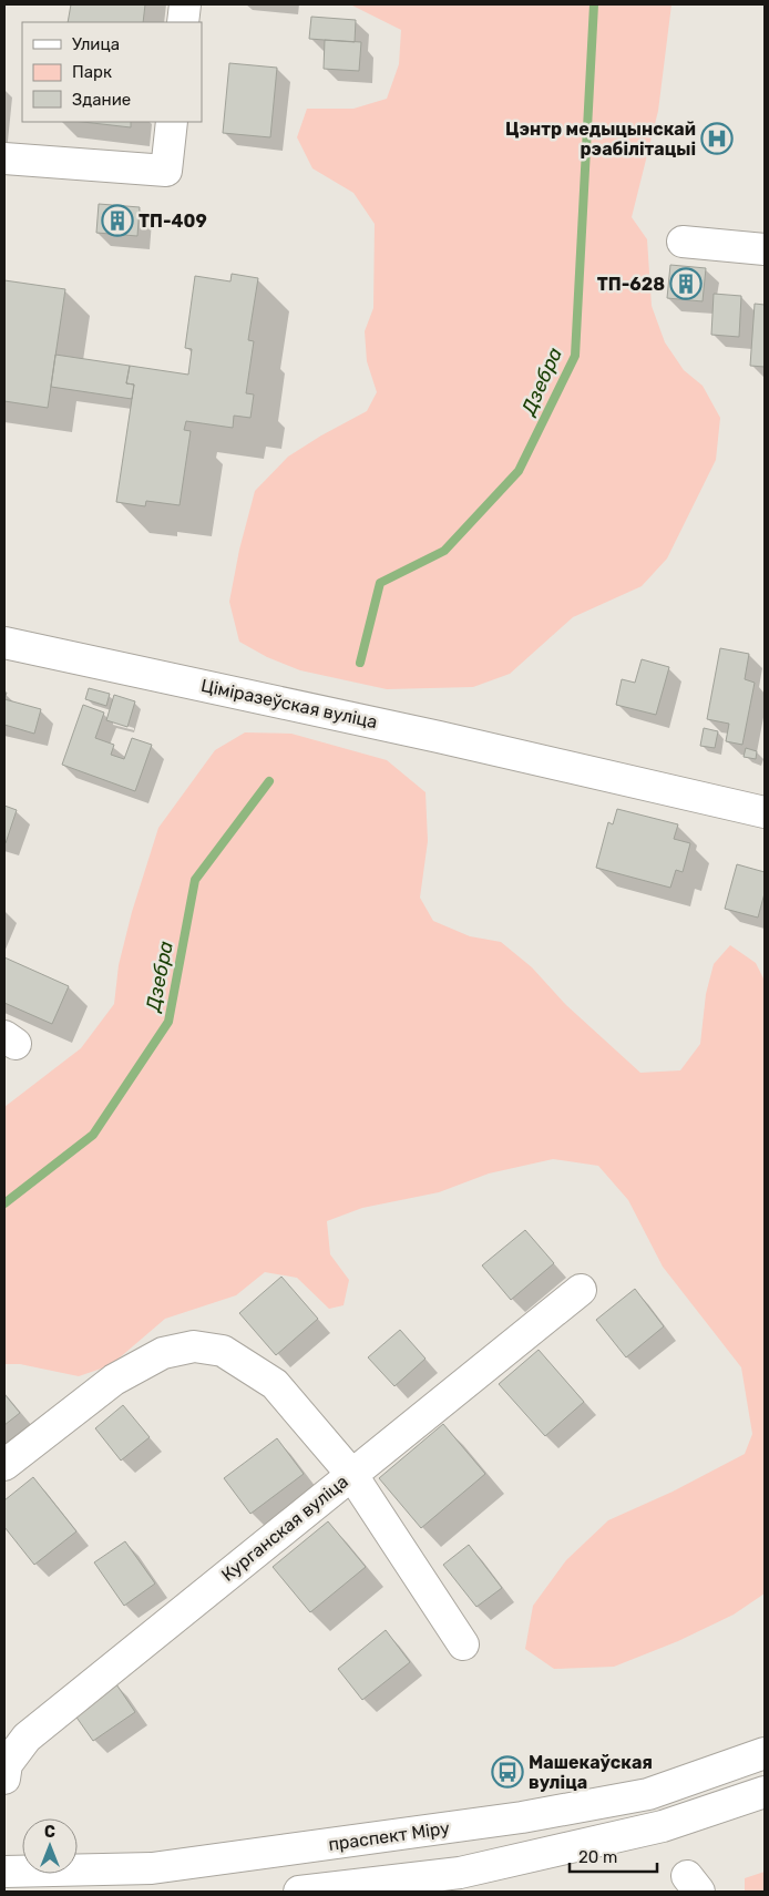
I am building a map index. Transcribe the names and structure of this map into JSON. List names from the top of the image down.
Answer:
{
  "streets": {
    "main road": ["Ціміразеўская вуліца", "Курганская вуліца", "праспект Міру"]
  },
  "water": ["Дзебра"],
  "places": {
    "hospital": ["Цэнтр медыцынскай рэабілітацыі"],
    "building": ["ТП-409", "ТП-628"],
    "bus stop": ["Машекаўская вуліца"]
  },
  "legend": ["Улица", "Парк", "Здание"],
  "scale_bar": "20 m",
  "north": "top"
}
